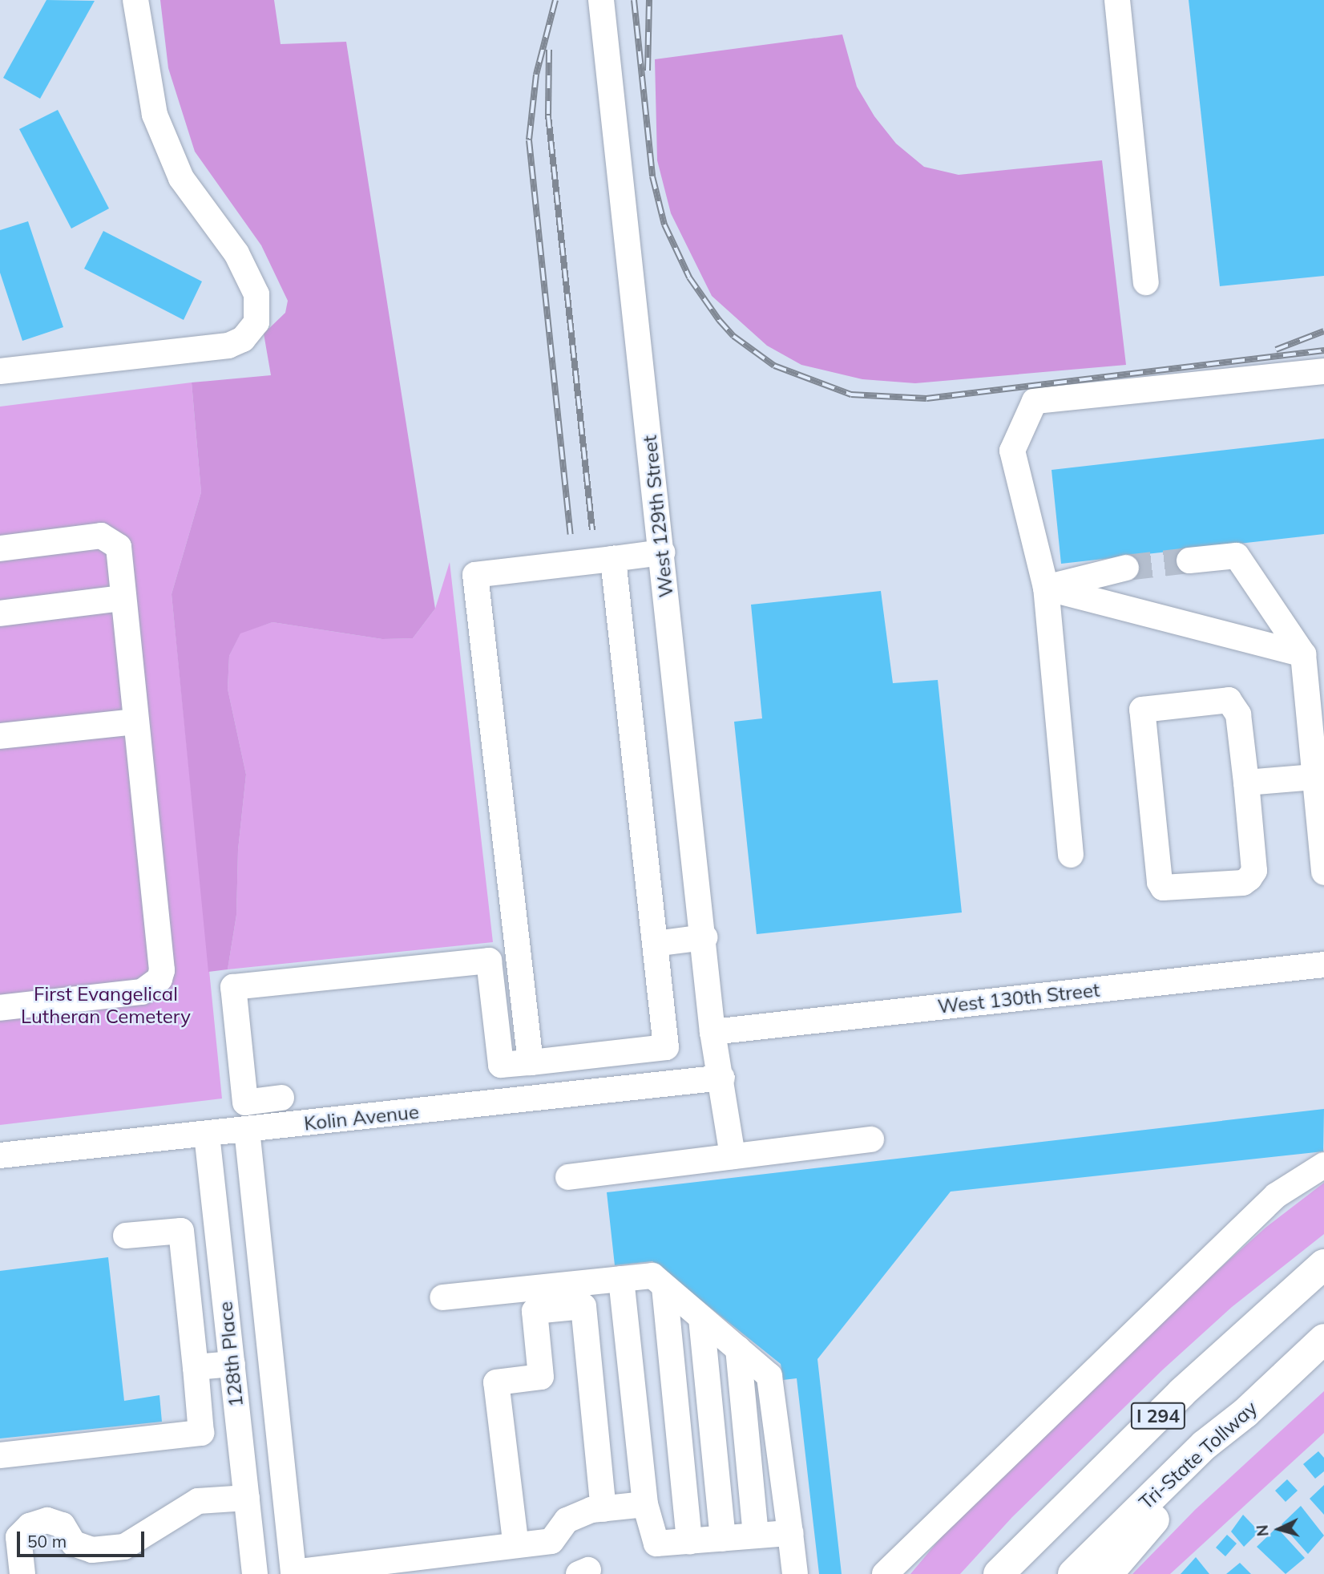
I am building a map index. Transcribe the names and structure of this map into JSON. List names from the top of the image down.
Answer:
{
  "streets": {
    "highway": ["I 294", "Tri-State Tollway"],
    "street": [
      "West 129th Street",
      "West 130th Street",
      "Kolin Avenue",
      "128th Place"
    ]
  },
  "crossings": [
    ["West 129th Street", "West 130th Street"],
    ["West 129th Street", "Kolin Avenue"],
    ["Kolin Avenue", "128th Place"]
  ],
  "parks": ["First Evangelical Lutheran Cemetery"],
  "scale_bar": "50 m",
  "north": "left"
}
